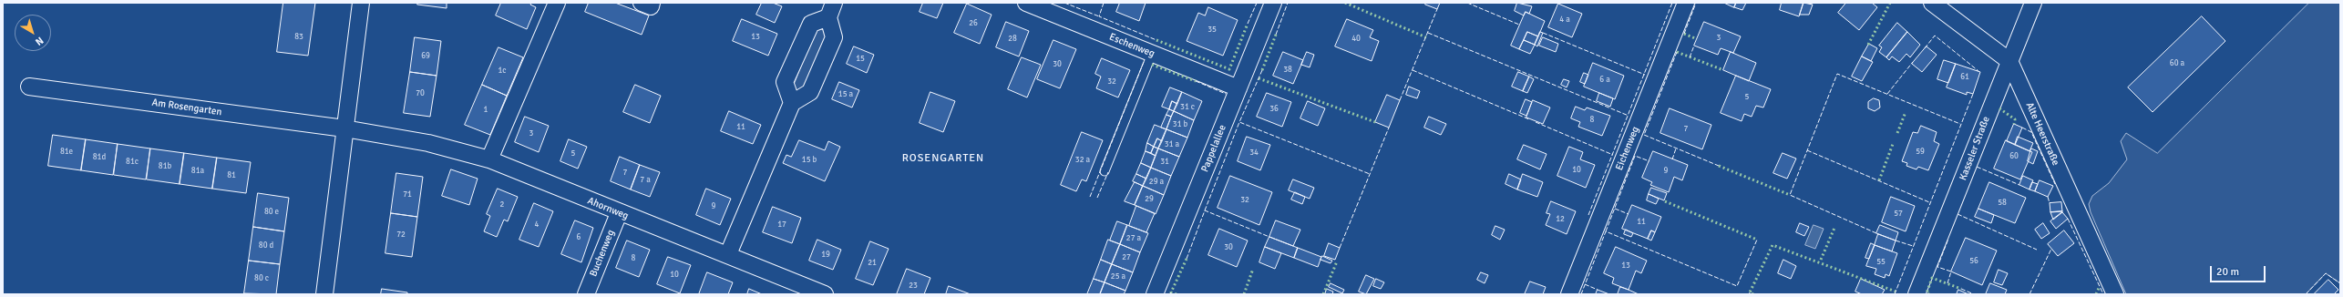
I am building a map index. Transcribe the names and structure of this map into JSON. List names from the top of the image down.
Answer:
{
  "streets": {
    "street": [
      "Eschenweg",
      "Am Rosengarten",
      "Alte Heerstraße",
      "Pappelallee",
      "Eichenweg",
      "Kasseler Straße",
      "Ahornweg",
      "Buchenweg"
    ]
  },
  "crossings": [
    ["Eschenweg", "Pappelallee"],
    ["Am Rosengarten", "Ahornweg"],
    ["Alte Heerstraße", "Kasseler Straße"],
    ["Ahornweg", "Buchenweg"]
  ],
  "districts": ["ROSENGARTEN"],
  "house_numbers": [
    "4 a",
    "26",
    "35",
    "83",
    "13",
    "3",
    "28",
    "40",
    "69",
    "15",
    "60 a",
    "30",
    "38",
    "1c",
    "61",
    "6 a",
    "32",
    "70",
    "15 a",
    "5",
    "31 c",
    "36",
    "1",
    "8",
    "31 b",
    "11",
    "7",
    "3",
    "31 a",
    "81e",
    "59",
    "34",
    "5",
    "60",
    "81d",
    "15 b",
    "32 a",
    "81c",
    "31",
    "81b",
    "10",
    "81a",
    "9",
    "7",
    "81",
    "7 a",
    "29 a",
    "71",
    "29",
    "32",
    "58",
    "2",
    "9",
    "80 e",
    "57",
    "12",
    "11",
    "4",
    "17",
    "72",
    "6",
    "27 a",
    "80 d",
    "30",
    "19",
    "27",
    "8",
    "56",
    "55",
    "21",
    "13",
    "10",
    "25 a",
    "80 c",
    "23"
  ],
  "scale_bar": "20 m",
  "north": "bottom right"
}
